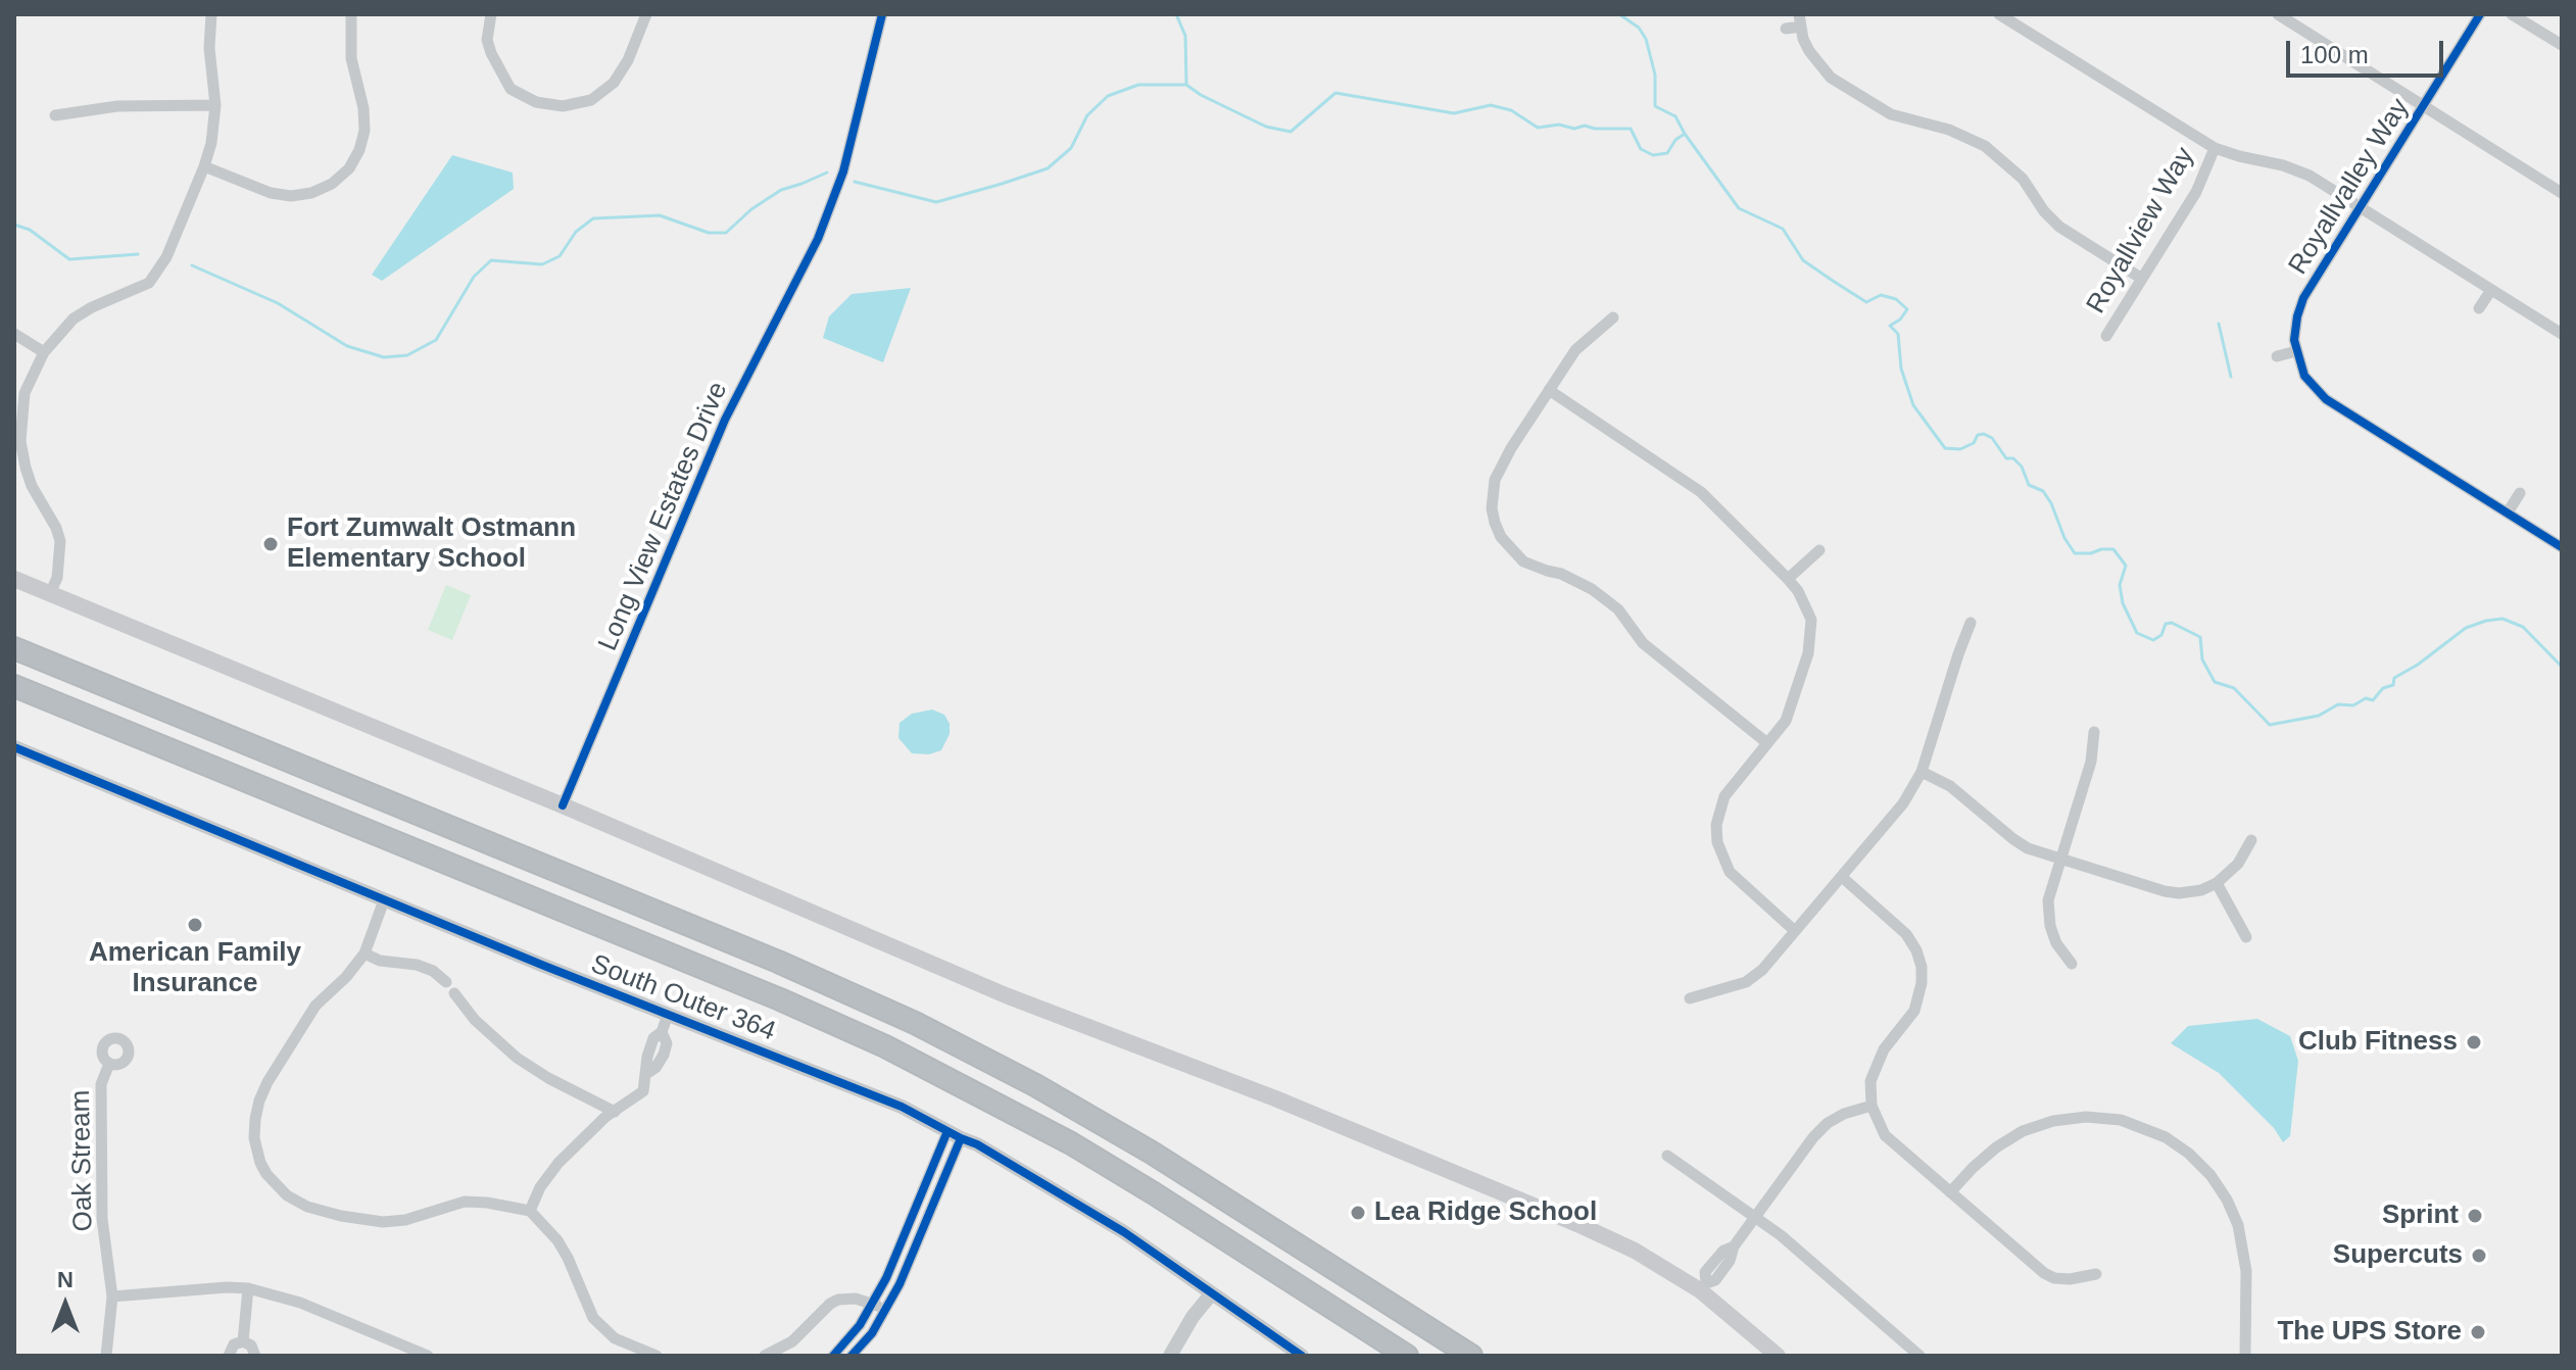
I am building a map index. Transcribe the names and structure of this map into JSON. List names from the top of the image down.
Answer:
{
  "streets": {
    "street": [
      "Royallvalley Way",
      "Royallview Way",
      "Long View Estates Drive",
      "South Outer 364",
      "Oak Stream"
    ]
  },
  "places": [
    "Fort Zumwalt Ostmann Elementary School",
    "American Family Insurance",
    "Club Fitness",
    "Lea Ridge School",
    "Sprint",
    "Supercuts",
    "The UPS Store"
  ],
  "scale_bar": "100 m",
  "north": "top"
}
